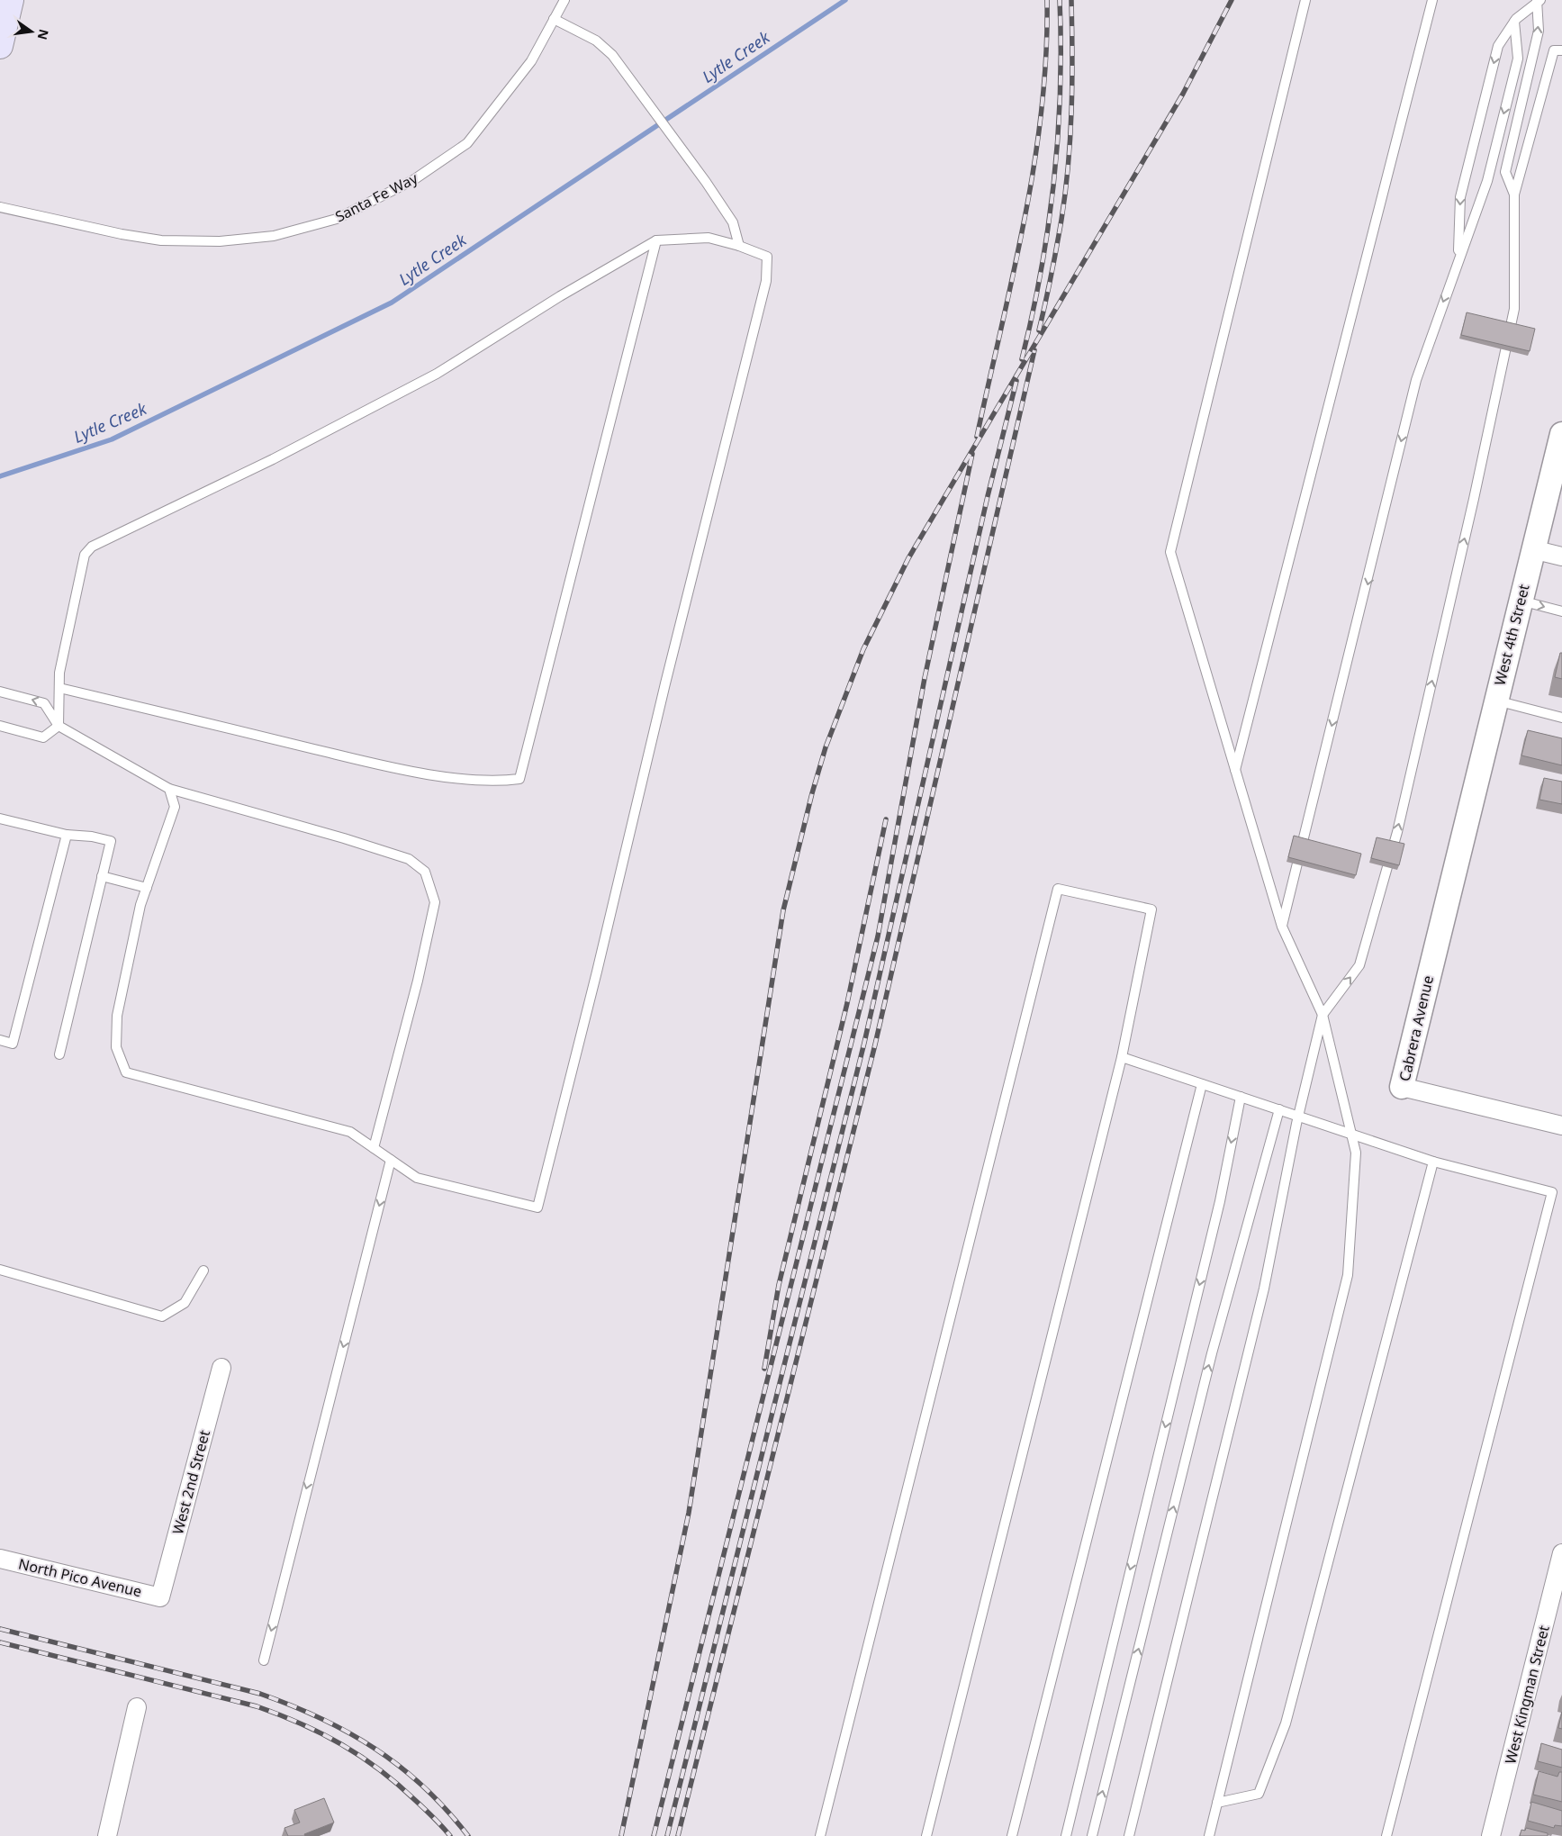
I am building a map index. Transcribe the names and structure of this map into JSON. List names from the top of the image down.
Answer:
{
  "streets": {
    "street": [
      "West 4th Street",
      "Cabrera Avenue",
      "West 2nd Street",
      "North Pico Avenue",
      "West Kingman Street"
    ],
    "lane": ["Santa Fe Way"]
  },
  "crossings": [
    ["West 4th Street", "Cabrera Avenue"],
    ["West 2nd Street", "North Pico Avenue"]
  ],
  "water": ["Lytle Creek"],
  "north": "right"
}
